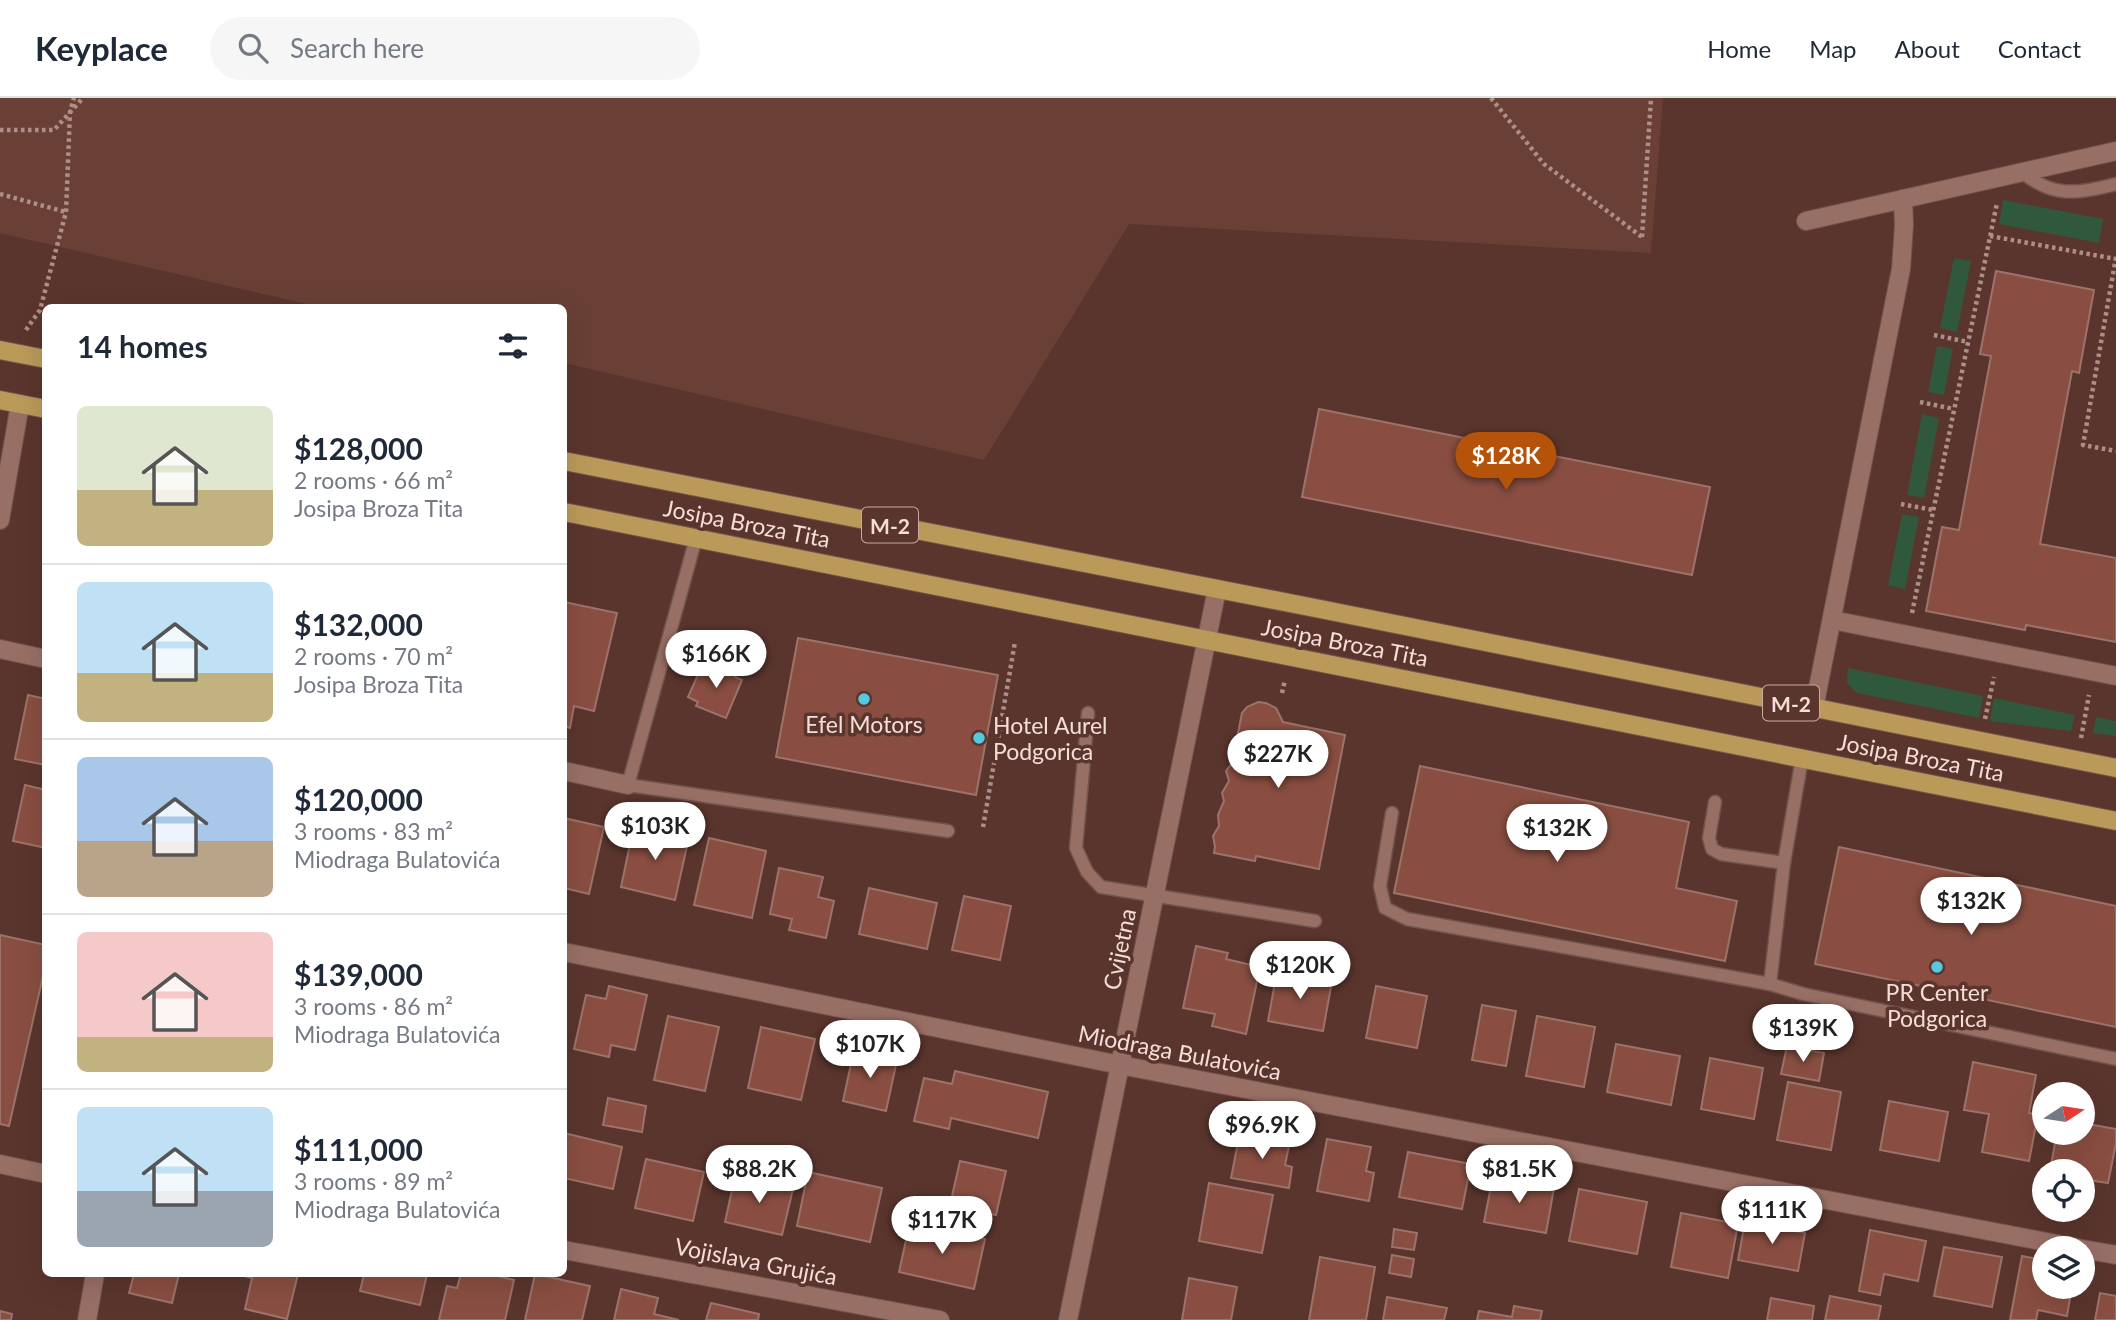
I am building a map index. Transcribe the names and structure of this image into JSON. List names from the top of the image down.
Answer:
{
  "streets": {
    "main road": ["Josipa Broza Tita", "M-2"],
    "street": ["Cvijetna", "Miodraga Bulatovića", "Vojislava Grujića"]
  },
  "crossings": [
    ["Josipa Broza Tita", "Cvijetna"],
    ["Cvijetna", "Miodraga Bulatovića"]
  ],
  "places": ["Efel Motors", "Hotel Aurel Podgorica", "PR Center Podgorica"],
  "north": "right",
  "page": {
    "header": "Keyplace",
    "search": "Search here",
    "nav": [
      "Home",
      "Map",
      "About",
      "Contact"
    ],
    "heading": "14 homes",
    "list": [
      {
        "name": "$128,000",
        "note": "2 rooms · 66 m² · Josipa Broza Tita"
      },
      {
        "name": "$132,000",
        "note": "2 rooms · 70 m² · Josipa Broza Tita"
      },
      {
        "name": "$120,000",
        "note": "3 rooms · 83 m² · Miodraga Bulatovića"
      },
      {
        "name": "$139,000",
        "note": "3 rooms · 86 m² · Miodraga Bulatovića"
      },
      {
        "name": "$111,000",
        "note": "3 rooms · 89 m² · Miodraga Bulatovića"
      }
    ],
    "price": [
      "$128K",
      "$166K",
      "$227K",
      "$103K",
      "$132K",
      "$132K",
      "$120K",
      "$139K",
      "$107K",
      "$96.9K",
      "$88.2K",
      "$81.5K",
      "$111K",
      "$117K"
    ]
  }
}
